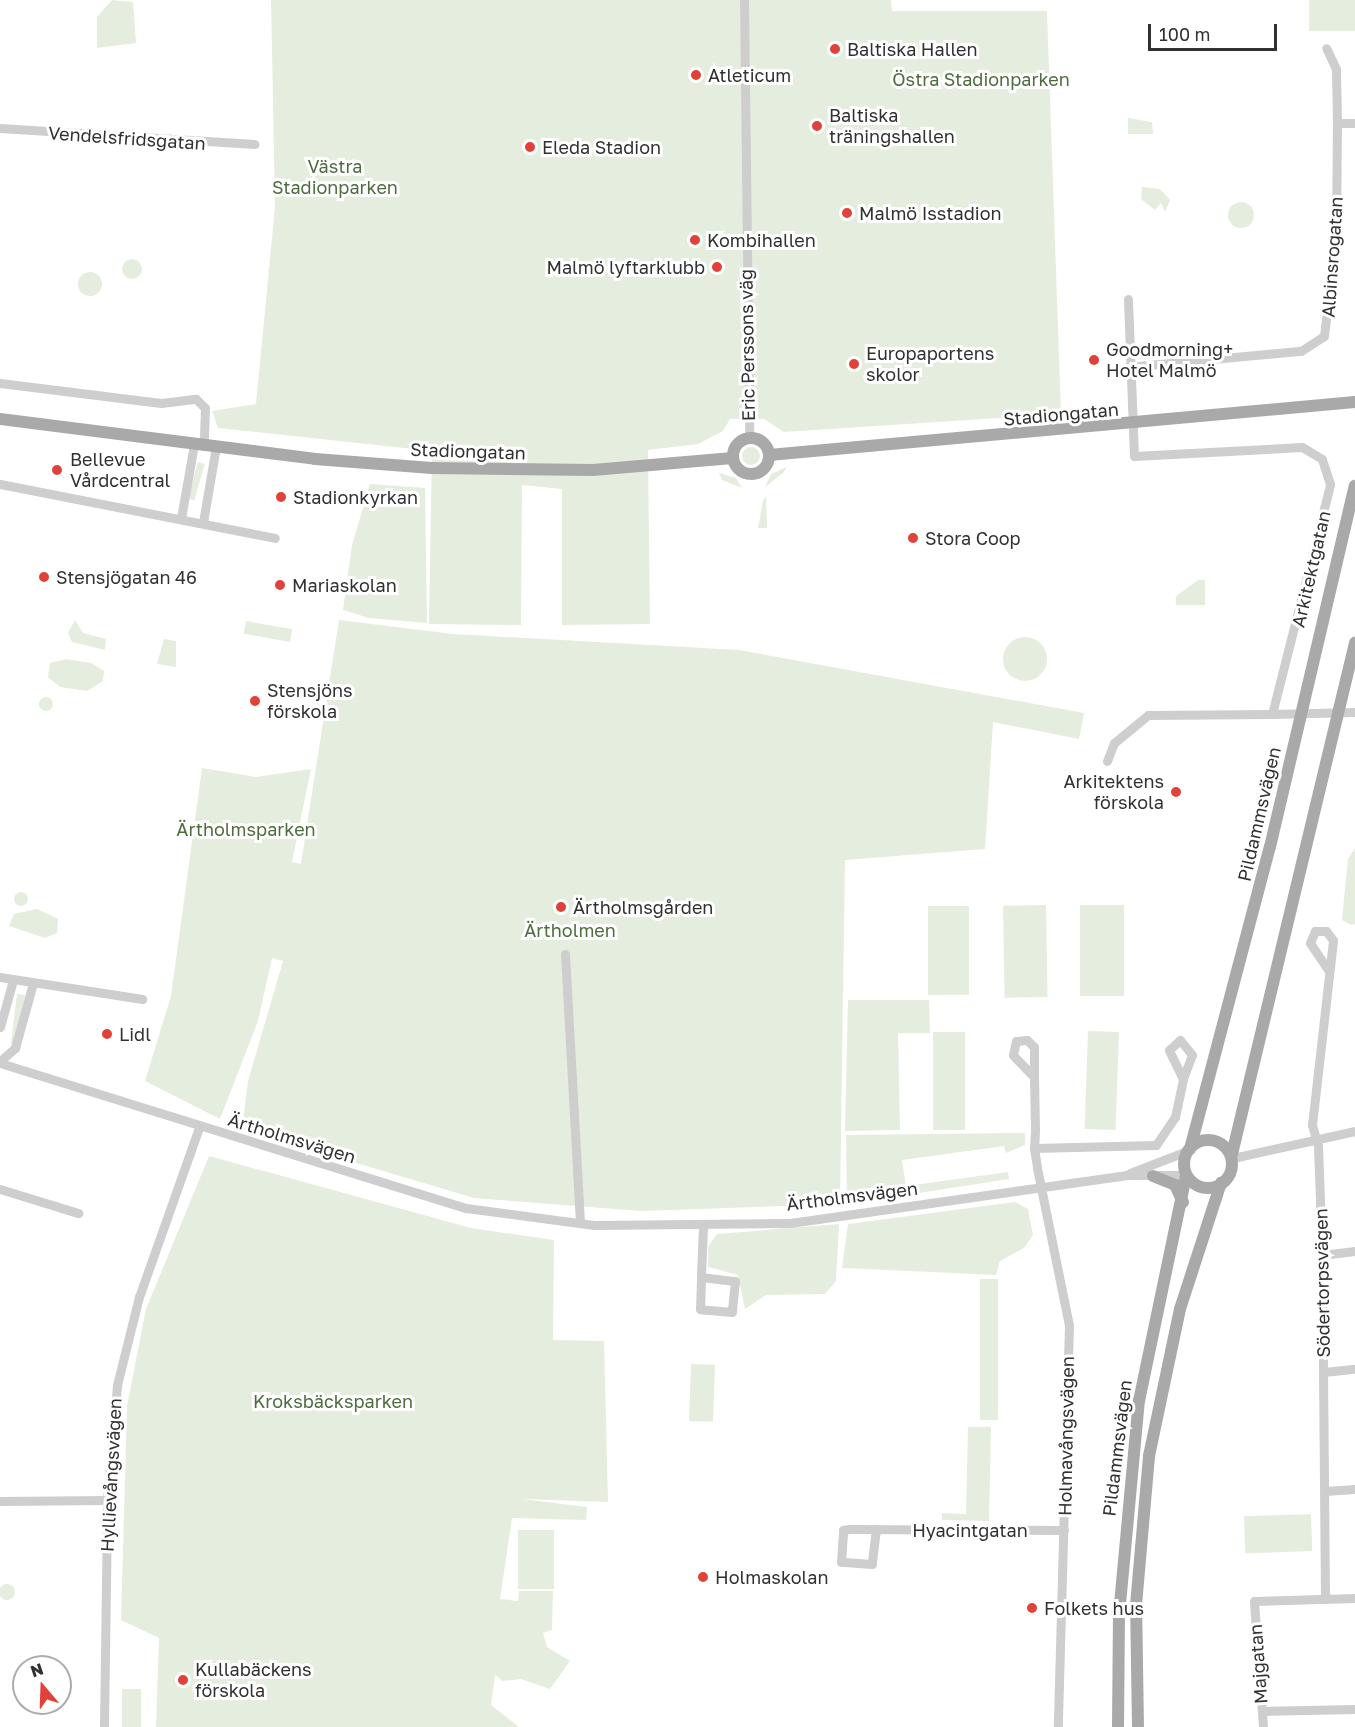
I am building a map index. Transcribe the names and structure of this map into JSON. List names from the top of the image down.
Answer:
{
  "streets": {
    "main road": ["Stadiongatan", "Pildammsvägen", "Ärtholmsvägen"],
    "street": [
      "Vendelsfridsgatan",
      "Albinsrogatan",
      "Eric Perssons väg",
      "Arkitektgatan",
      "Södertorpsvägen",
      "Holmavångsvägen",
      "Hyllievångsvägen",
      "Hyacintgatan",
      "Majgatan"
    ]
  },
  "crossings": [
    ["Albinsrogatan", "Arkitektgatan"],
    ["Eric Perssons väg", "Stadiongatan"],
    ["Stadiongatan", "Arkitektgatan"],
    ["Pildammsvägen", "Ärtholmsvägen"],
    ["Ärtholmsvägen", "Holmavångsvägen"],
    ["Ärtholmsvägen", "Hyllievångsvägen"],
    ["Södertorpsvägen", "Majgatan"],
    ["Holmavångsvägen", "Hyacintgatan"]
  ],
  "parks": [
    "Östra Stadionparken",
    "Västra Stadionparken",
    "Ärtholmsparken",
    "Ärtholmen",
    "Kroksbäcksparken"
  ],
  "places": [
    "Baltiska Hallen",
    "Atleticum",
    "Baltiska träningshallen",
    "Eleda Stadion",
    "Malmö Isstadion",
    "Kombihallen",
    "Malmö lyftarklubb",
    "Goodmorning+ Hotel Malmö",
    "Europaportens skolor",
    "Bellevue Vårdcentral",
    "Stadionkyrkan",
    "Stora Coop",
    "Stensjögatan 46",
    "Mariaskolan",
    "Stensjöns förskola",
    "Arkitektens förskola",
    "Ärtholmsgården",
    "Lidl",
    "Holmaskolan",
    "Folkets hus",
    "Kullabäckens förskola"
  ],
  "scale_bar": "100 m",
  "north": "top"
}
